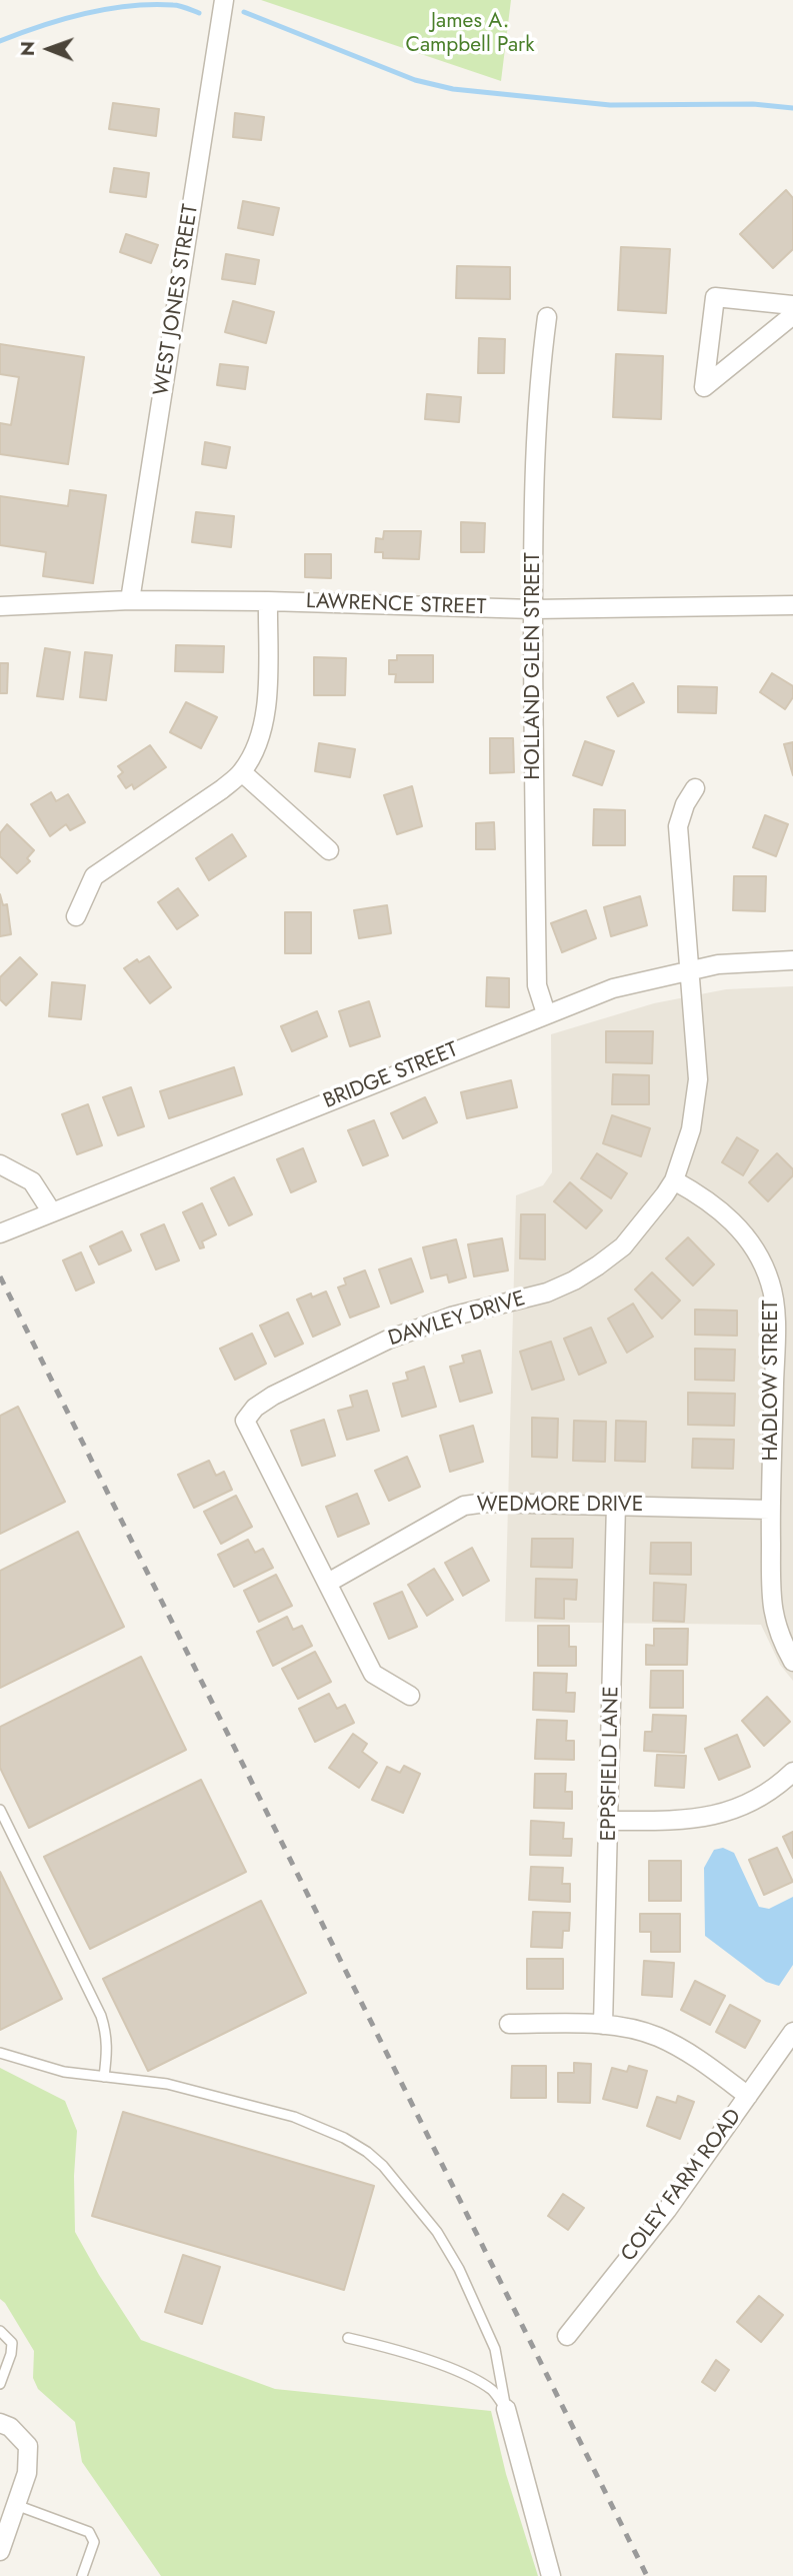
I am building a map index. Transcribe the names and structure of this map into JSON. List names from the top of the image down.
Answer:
{
  "streets": {
    "street": [
      "WEST JONES STREET",
      "LAWRENCE STREET",
      "HOLLAND GLEN STREET",
      "BRIDGE STREET",
      "DAWLEY DRIVE",
      "HADLOW STREET",
      "WEDMORE DRIVE",
      "EPPSFIELD LANE",
      "COLEY FARM ROAD"
    ]
  },
  "crossings": [
    ["WEST JONES STREET", "LAWRENCE STREET"],
    ["LAWRENCE STREET", "HOLLAND GLEN STREET"],
    ["HOLLAND GLEN STREET", "BRIDGE STREET"],
    ["BRIDGE STREET", "DAWLEY DRIVE"],
    ["DAWLEY DRIVE", "HADLOW STREET"],
    ["DAWLEY DRIVE", "WEDMORE DRIVE"],
    ["HADLOW STREET", "WEDMORE DRIVE"],
    ["WEDMORE DRIVE", "EPPSFIELD LANE"]
  ],
  "parks": ["James A. Campbell Park"],
  "north": "left"
}
